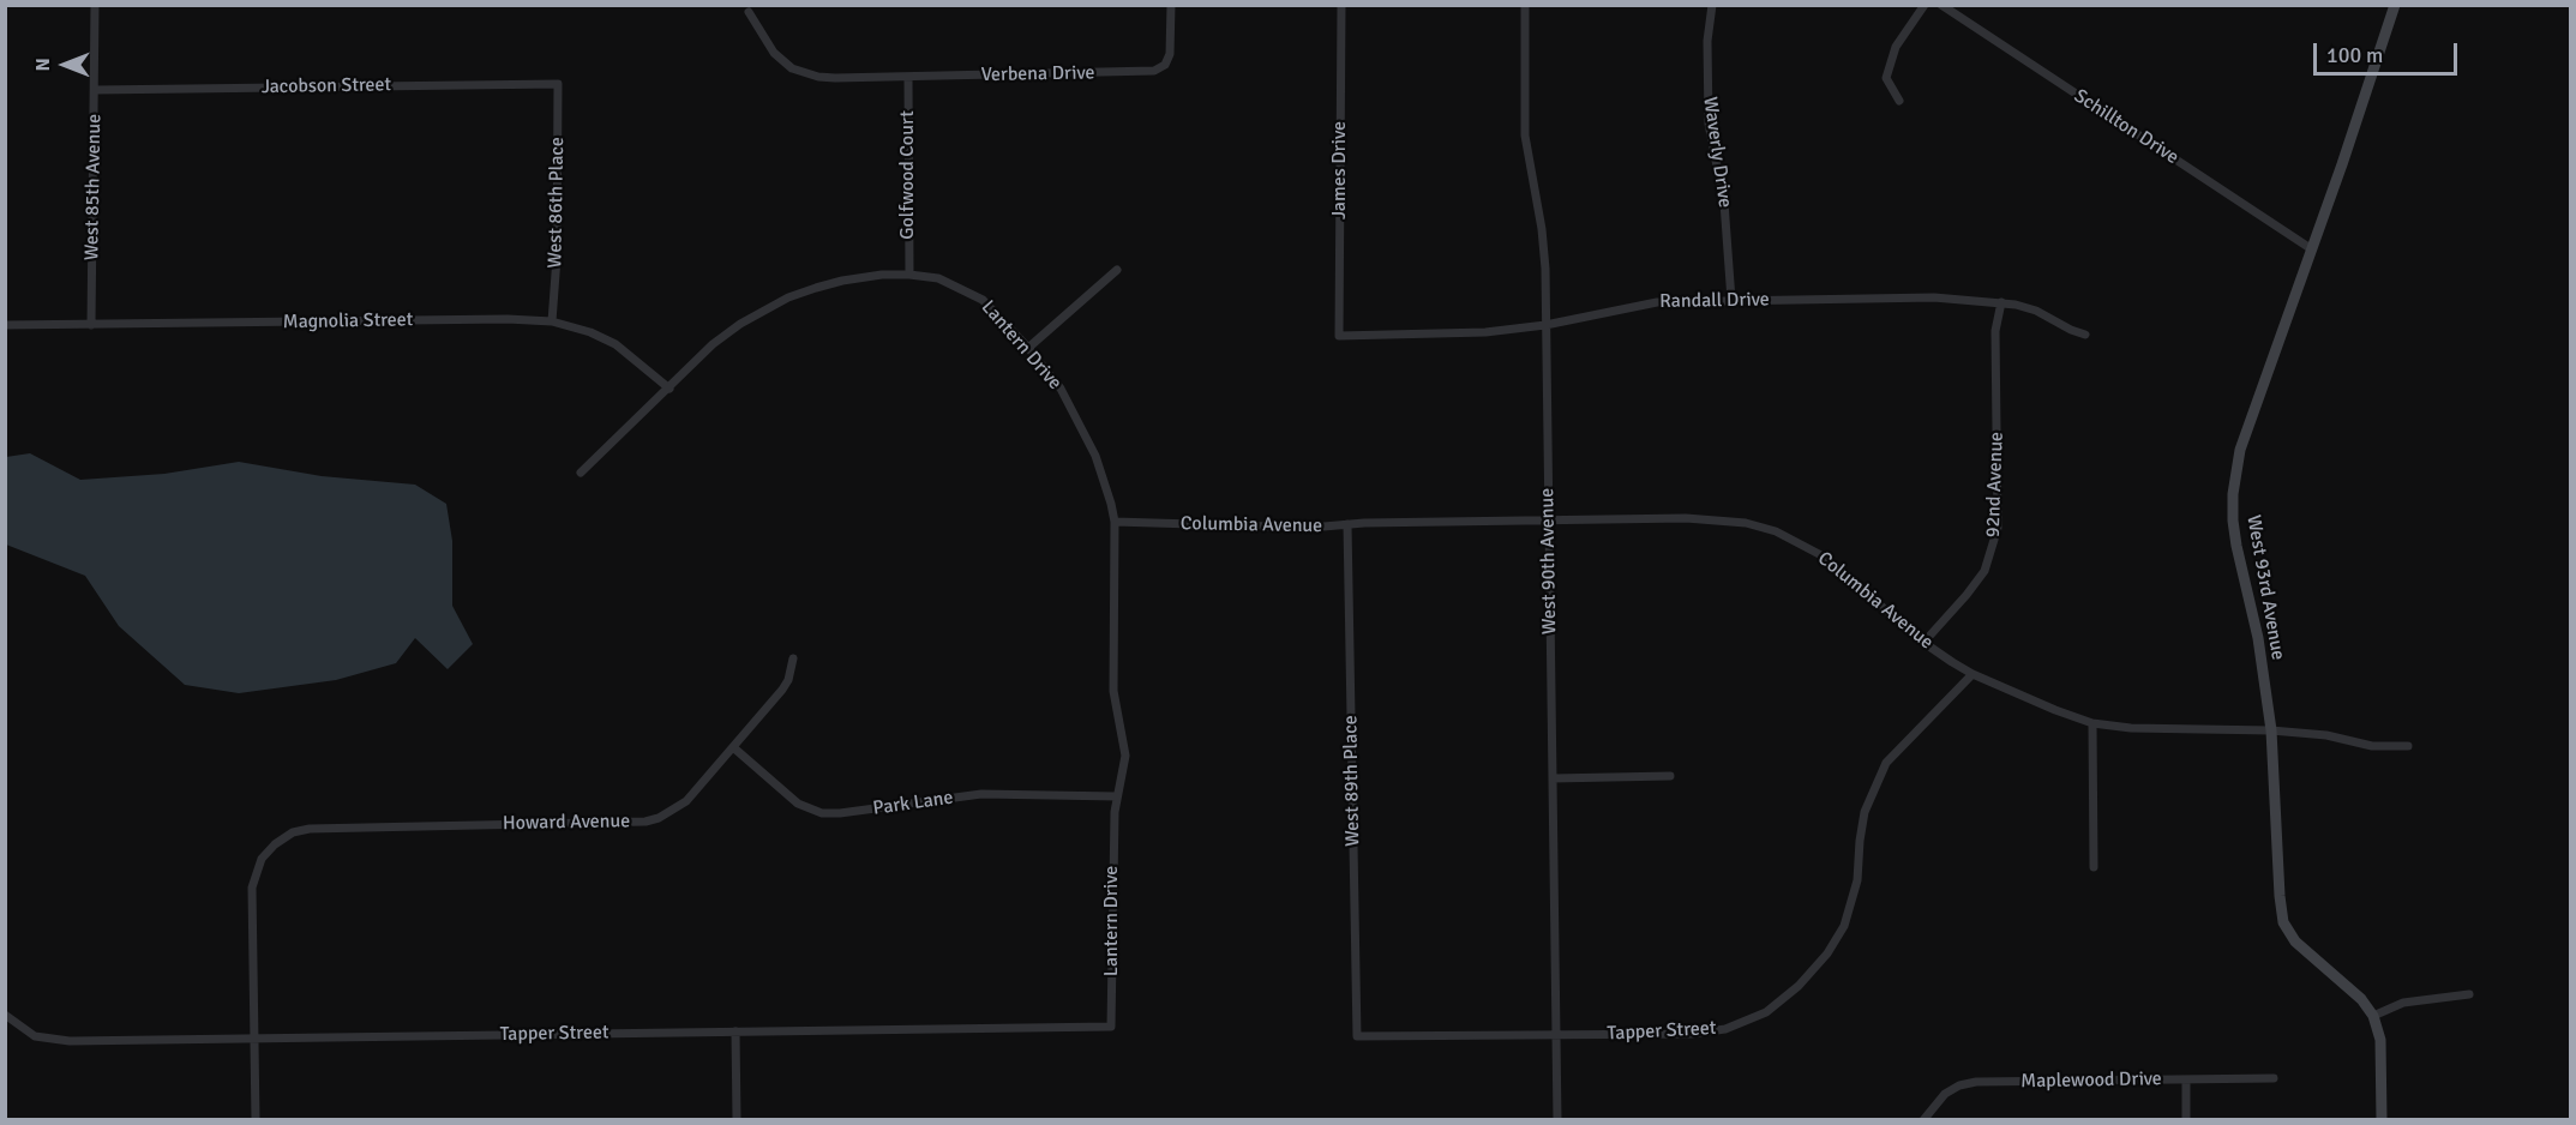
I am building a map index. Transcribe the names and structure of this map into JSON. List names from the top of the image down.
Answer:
{
  "streets": {
    "street": [
      "Verbena Drive",
      "Jacobson Street",
      "Schillton Drive",
      "Waverly Drive",
      "James Drive",
      "Golfwood Court",
      "West 85th Avenue",
      "West 86th Place",
      "Randall Drive",
      "Magnolia Street",
      "Lantern Drive",
      "92nd Avenue",
      "Columbia Avenue",
      "West 90th Avenue",
      "West 93rd Avenue",
      "West 89th Place",
      "Park Lane",
      "Howard Avenue",
      "Tapper Street",
      "Maplewood Drive"
    ]
  },
  "crossings": [
    ["Verbena Drive", "Golfwood Court"],
    ["Jacobson Street", "West 85th Avenue"],
    ["Jacobson Street", "West 86th Place"],
    ["Schillton Drive", "West 93rd Avenue"],
    ["Waverly Drive", "Randall Drive"],
    ["James Drive", "Randall Drive"],
    ["Golfwood Court", "Lantern Drive"],
    ["West 85th Avenue", "Magnolia Street"],
    ["West 86th Place", "Magnolia Street"],
    ["Randall Drive", "92nd Avenue"],
    ["Randall Drive", "West 90th Avenue"],
    ["Magnolia Street", "Lantern Drive"],
    ["Lantern Drive", "Columbia Avenue"],
    ["Lantern Drive", "Park Lane"],
    ["Lantern Drive", "Tapper Street"],
    ["92nd Avenue", "Columbia Avenue"],
    ["Columbia Avenue", "West 90th Avenue"],
    ["Columbia Avenue", "West 93rd Avenue"],
    ["Columbia Avenue", "West 89th Place"],
    ["Columbia Avenue", "Tapper Street"],
    ["West 90th Avenue", "Tapper Street"],
    ["West 89th Place", "Tapper Street"],
    ["Park Lane", "Howard Avenue"],
    ["Howard Avenue", "Tapper Street"]
  ],
  "scale_bar": "100 m",
  "north": "left"
}
